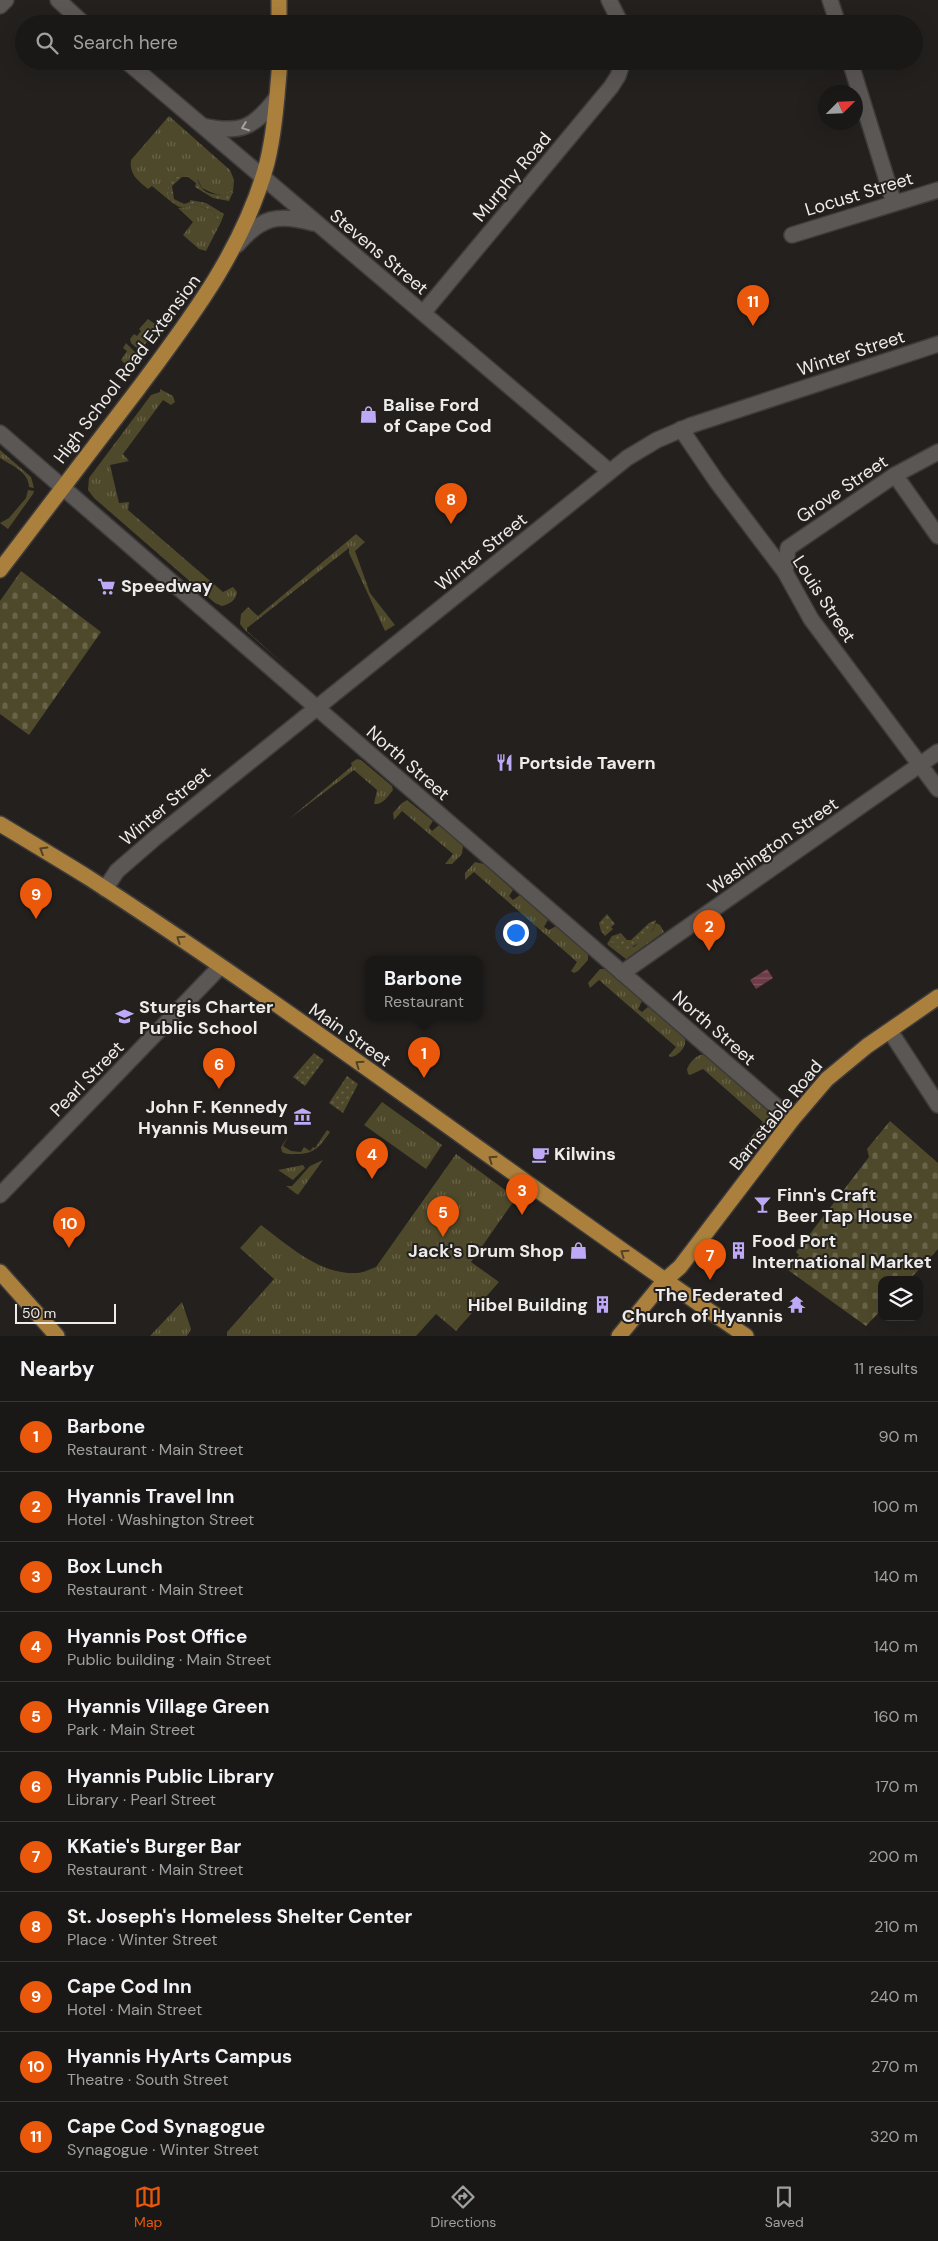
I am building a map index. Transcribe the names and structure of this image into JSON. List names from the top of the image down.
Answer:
{
  "streets": {
    "main road": ["High School Road Extension", "Main Street", "Barnstable Road"],
    "street": [
      "Murphy Road",
      "Locust Street",
      "Stevens Street",
      "Winter Street",
      "Grove Street",
      "Louis Street",
      "North Street",
      "Washington Street",
      "Pearl Street"
    ]
  },
  "crossings": [
    ["Murphy Road", "Stevens Street"],
    ["Stevens Street", "Winter Street"],
    ["Stevens Street", "High School Road Extension"],
    ["Winter Street", "Louis Street"],
    ["Winter Street", "North Street"],
    ["Winter Street", "Main Street"],
    ["High School Road Extension", "North Street"],
    ["Grove Street", "Louis Street"],
    ["Louis Street", "Washington Street"],
    ["North Street", "Washington Street"],
    ["North Street", "Barnstable Road"],
    ["Main Street", "Pearl Street"],
    ["Main Street", "Barnstable Road"]
  ],
  "one_way": ["Main Street"],
  "places": {
    "shop": ["Balise Ford of Cape Cod", "Jack's Drum Shop"],
    "supermarket": ["Speedway"],
    "restaurant": ["Portside Tavern"],
    "school or university": ["Sturgis Charter Public School"],
    "museum": ["John F. Kennedy Hyannis Museum"],
    "cafe": ["Kilwins"],
    "bar": ["Finn's Craft Beer Tap House"],
    "building": ["Food Port International Market", "Hibel Building"],
    "temple": ["The Federated Church of Hyannis"]
  },
  "scale_bar": "50 m",
  "north": "top right",
  "page": {
    "search": "Search here",
    "pins": [
      "11",
      "8",
      "9",
      "2",
      "1",
      "6",
      "4",
      "3",
      "5",
      "10",
      "7"
    ],
    "popup": ["Barbone", "Restaurant"],
    "scale": "50 m",
    "heading": ["Nearby", "11 results"],
    "list": [
      {
        "mark": "1",
        "name": "Barbone",
        "note": "Restaurant · Main Street",
        "value": "90 m"
      },
      {
        "mark": "2",
        "name": "Hyannis Travel Inn",
        "note": "Hotel · Washington Street",
        "value": "100 m"
      },
      {
        "mark": "3",
        "name": "Box Lunch",
        "note": "Restaurant · Main Street",
        "value": "140 m"
      },
      {
        "mark": "4",
        "name": "Hyannis Post Office",
        "note": "Public building · Main Street",
        "value": "140 m"
      },
      {
        "mark": "5",
        "name": "Hyannis Village Green",
        "note": "Park · Main Street",
        "value": "160 m"
      },
      {
        "mark": "6",
        "name": "Hyannis Public Library",
        "note": "Library · Pearl Street",
        "value": "170 m"
      },
      {
        "mark": "7",
        "name": "KKatie's Burger Bar",
        "note": "Restaurant · Main Street",
        "value": "200 m"
      },
      {
        "mark": "8",
        "name": "St. Joseph's Homeless Shelter Center",
        "note": "Place · Winter Street",
        "value": "210 m"
      },
      {
        "mark": "9",
        "name": "Cape Cod Inn",
        "note": "Hotel · Main Street",
        "value": "240 m"
      },
      {
        "mark": "10",
        "name": "Hyannis HyArts Campus",
        "note": "Theatre · South Street",
        "value": "270 m"
      },
      {
        "mark": "11",
        "name": "Cape Cod Synagogue",
        "note": "Synagogue · Winter Street",
        "value": "320 m"
      }
    ],
    "nav": ["Map", "Directions", "Saved"]
  }
}
